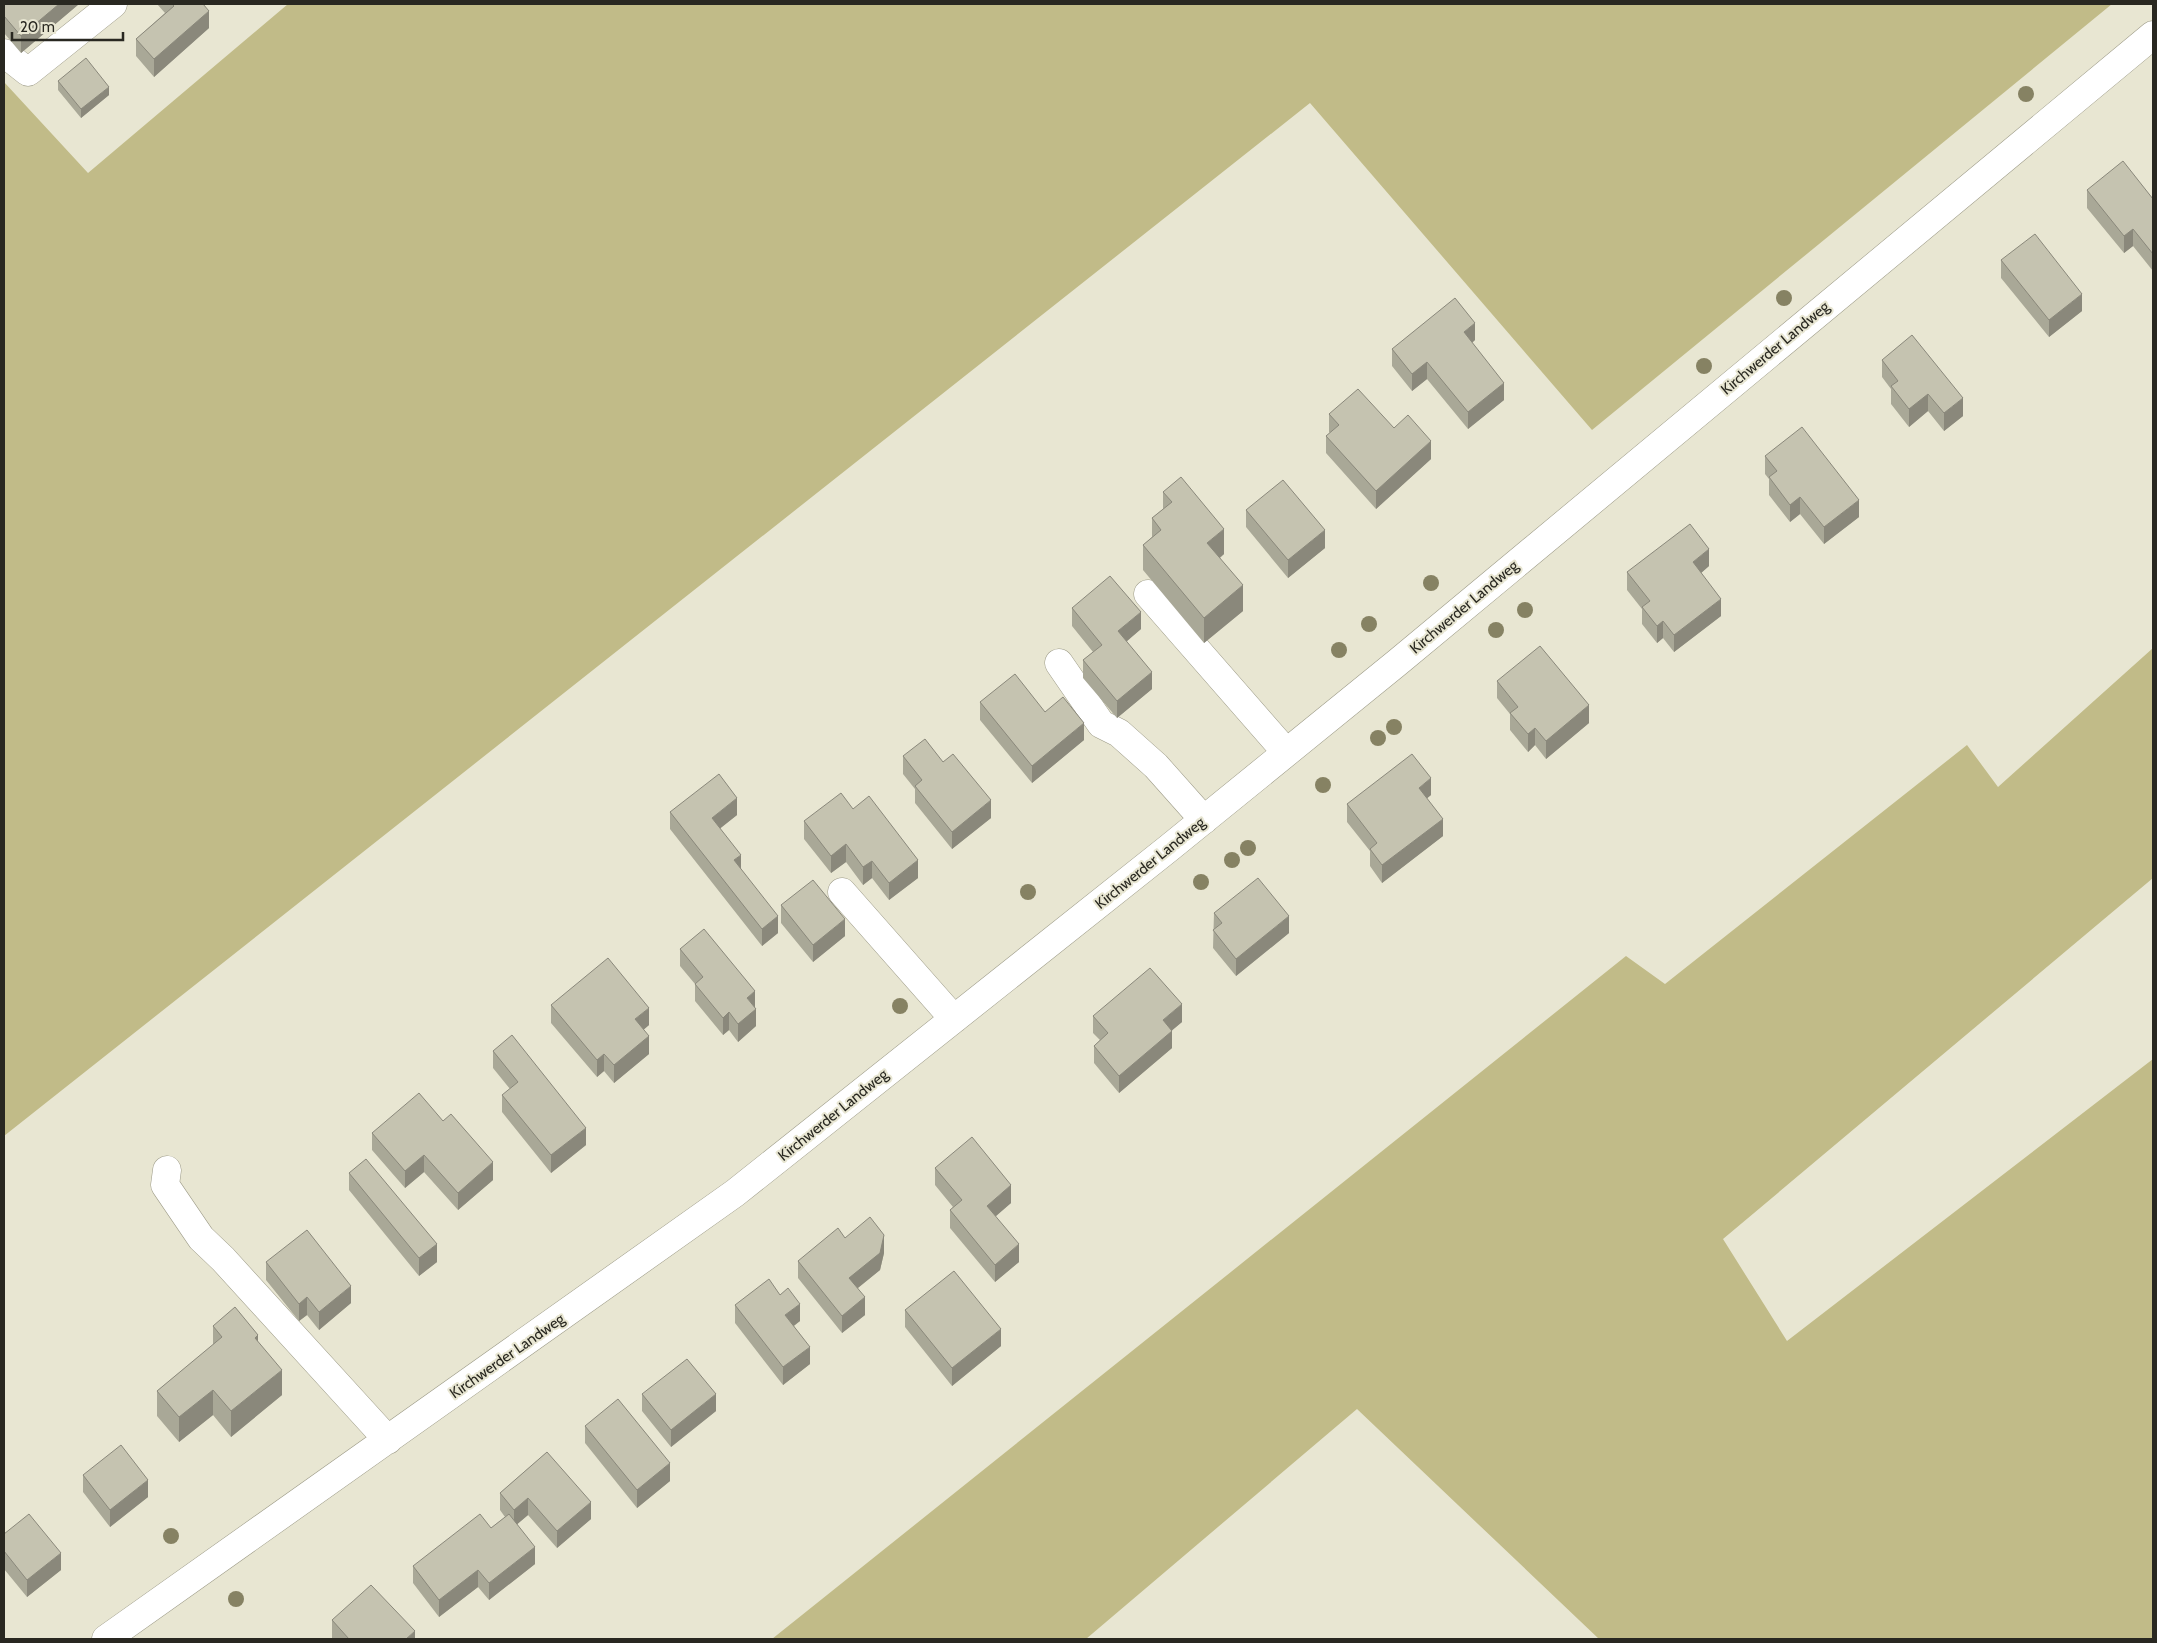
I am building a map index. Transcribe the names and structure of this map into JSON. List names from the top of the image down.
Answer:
{
  "streets": {
    "street": ["Kirchwerder Landweg"]
  },
  "scale_bar": "20 m"
}
